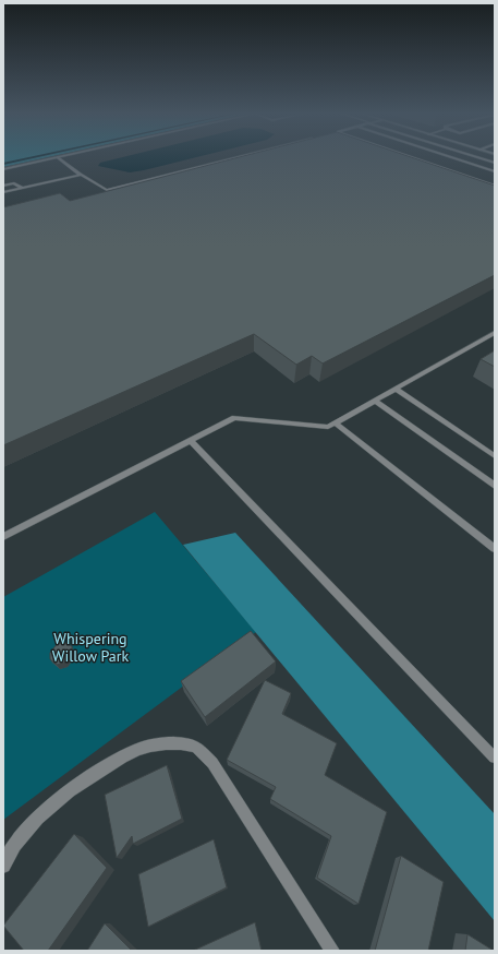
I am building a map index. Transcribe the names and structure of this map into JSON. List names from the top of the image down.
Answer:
{
  "parks": ["Whispering Willow Park"]
}
